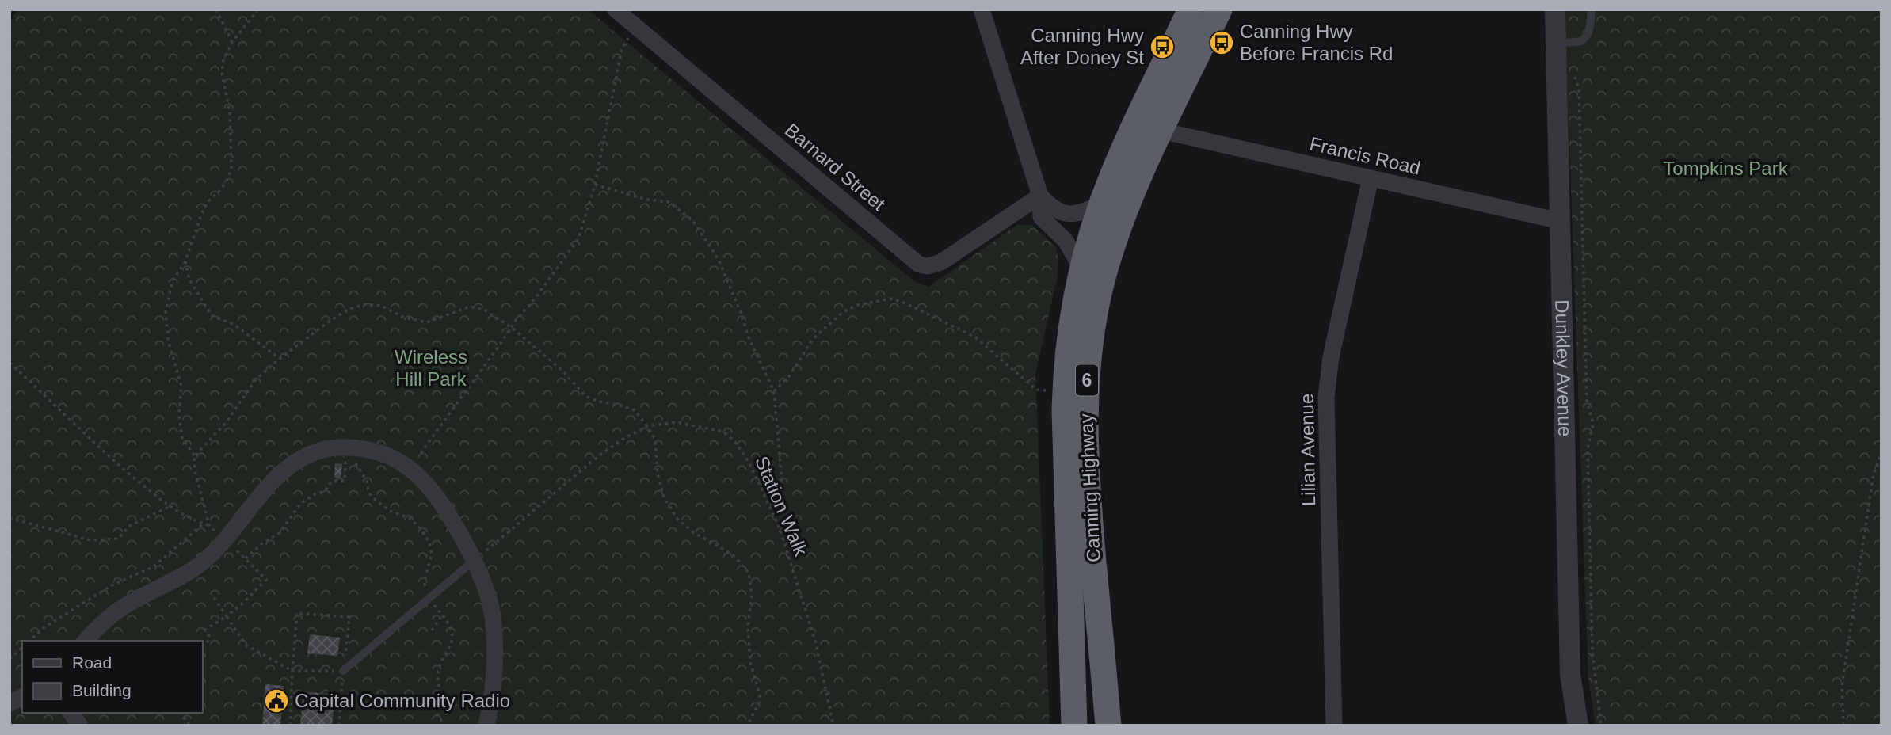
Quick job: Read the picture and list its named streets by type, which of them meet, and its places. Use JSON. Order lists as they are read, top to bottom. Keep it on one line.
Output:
{"streets":{"highway":["6","Canning Highway"],"street":["Francis Road","Barnard Street","Dunkley Avenue","Lilian Avenue"],"path":["Station Walk"]},"crossings":[["Francis Road","Dunkley Avenue"],["Francis Road","Lilian Avenue"],["Francis Road","Canning Highway"]],"parks":["Tompkins Park","Wireless Hill Park"],"places":{"bus stop":["Canning Hwy Before Francis Rd","Canning Hwy After Doney St"],"public building":["Capital Community Radio"]},"legend":["Road","Building"]}
